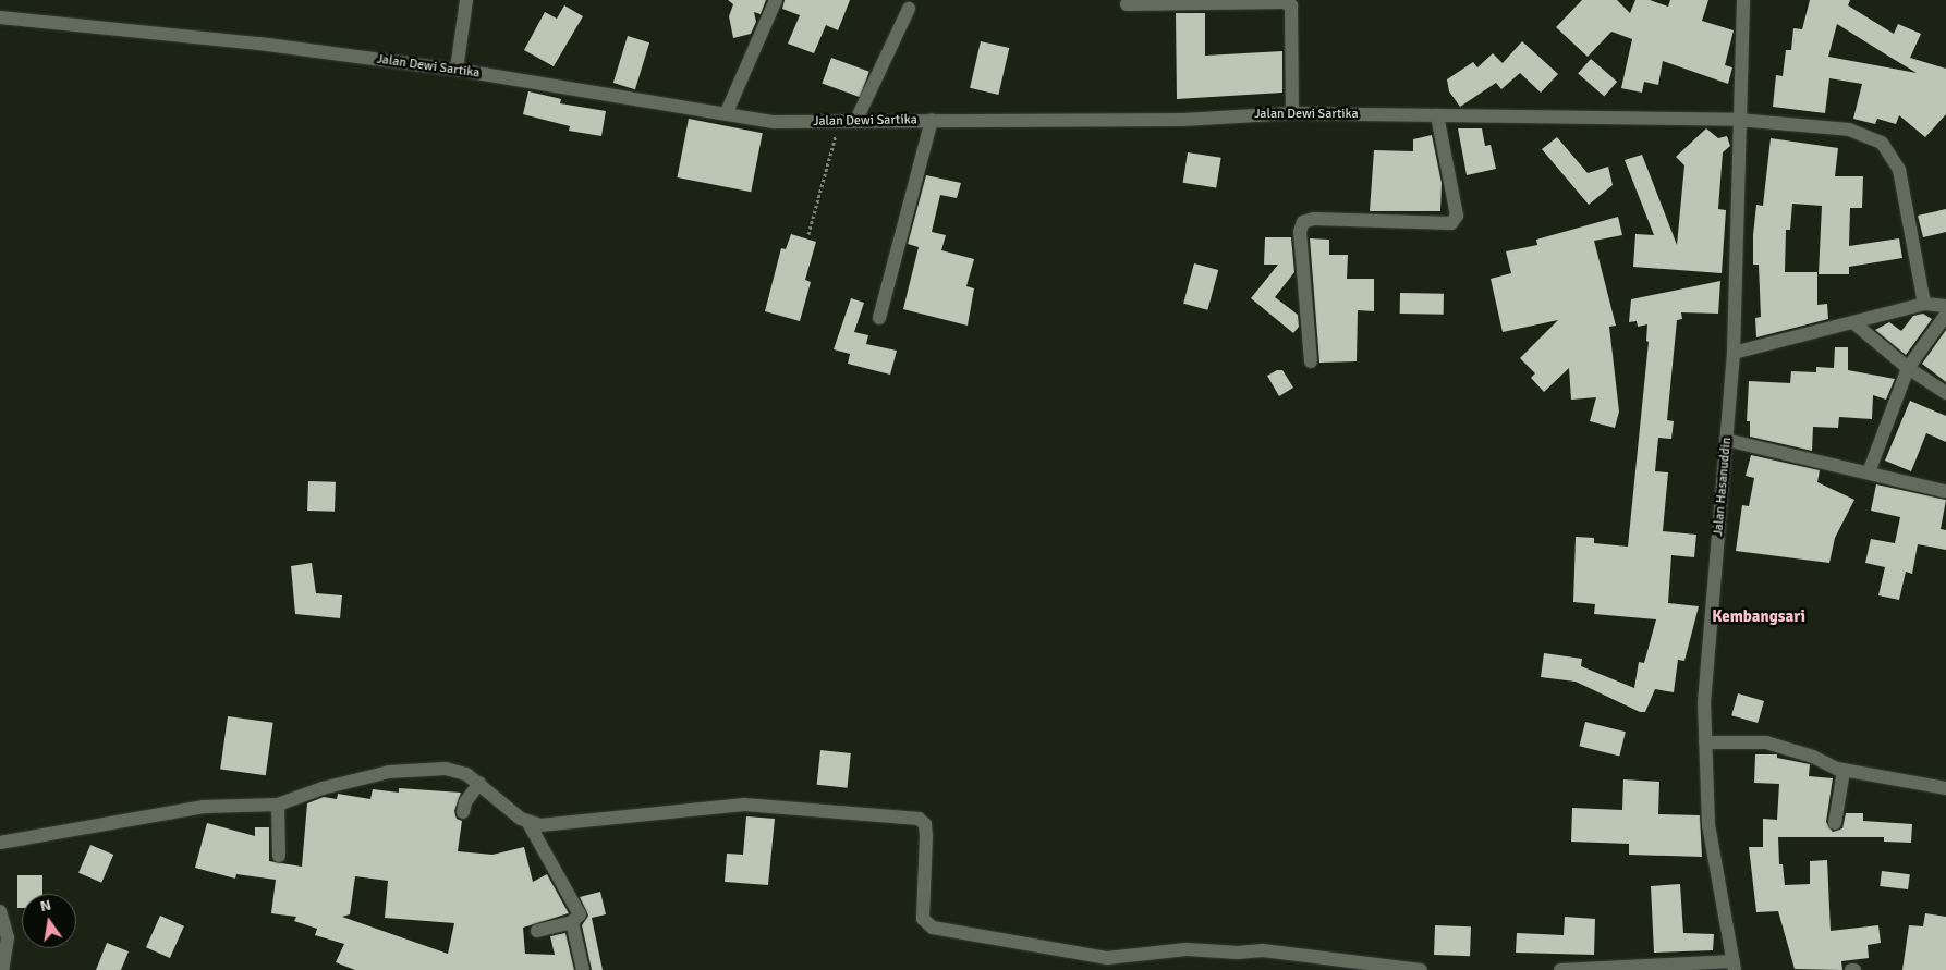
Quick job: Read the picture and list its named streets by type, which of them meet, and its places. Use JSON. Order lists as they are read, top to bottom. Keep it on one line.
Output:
{"streets":{"street":["Jalan Dewi Sartika","Jalan Hasanuddin"]},"crossings":[["Jalan Dewi Sartika","Jalan Hasanuddin"]],"districts":["Kembangsari"],"north":"top"}
